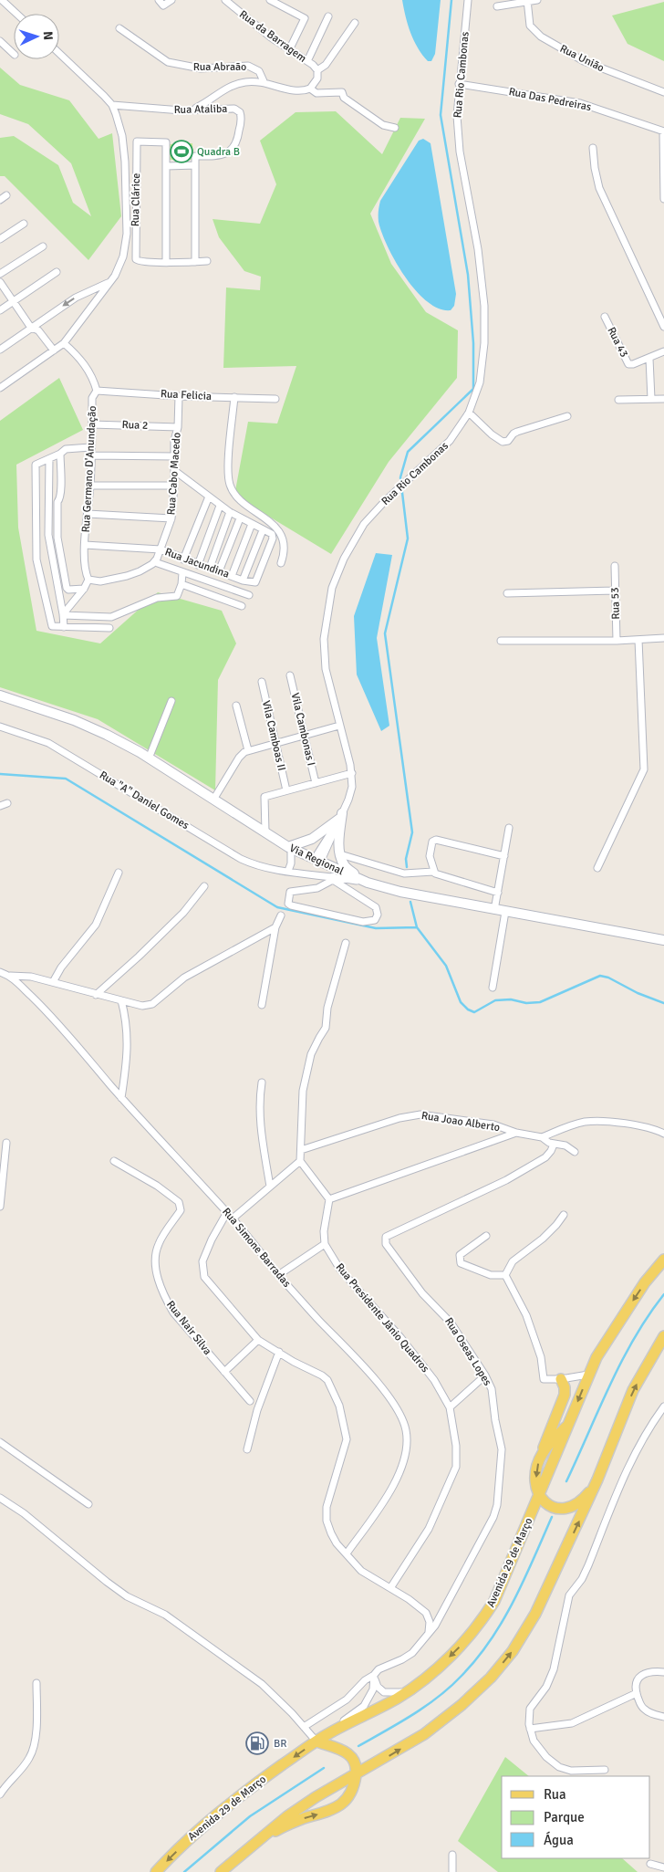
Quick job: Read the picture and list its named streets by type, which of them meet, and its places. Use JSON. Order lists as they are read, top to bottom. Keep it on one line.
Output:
{"streets":{"main road":["Via Regional","Avenida 29 de Março"],"street":["Rua da Barragem","Rua União","Rua Abraão","Rua Rio Cambonas","Rua Das Pedreiras","Rua Ataliba","Rua Clárice","Rua 43","Rua Felicia","Rua 2","Rua Germano D'Anundação","Rua Cabo Macedo","Rua Jacundina","Rua 53","Vila Cambonas I","Vila Camboas II","Rua \"A\" Daniel Gomes","Rua Joao Alberto","Rua Simone Barradas","Rua Presidente Jânio Quadros","Rua Nair Silva","Rua Oseas Lopes"]},"crossings":[["Rua Rio Cambonas","Rua Das Pedreiras"],["Rua Rio Cambonas","Via Regional"],["Rua Felicia","Rua Germano D'Anundação"],["Rua Felicia","Rua Cabo Macedo"],["Rua 2","Rua Germano D'Anundação"],["Rua 2","Rua Cabo Macedo"],["Rua Germano D'Anundação","Rua Jacundina"],["Rua Cabo Macedo","Rua Jacundina"],["Rua \"A\" Daniel Gomes","Via Regional"]],"places":{"sports":["Quadra B"],"fuel station":["BR"]},"legend":["Rua","Parque","Água"],"north":"right"}
